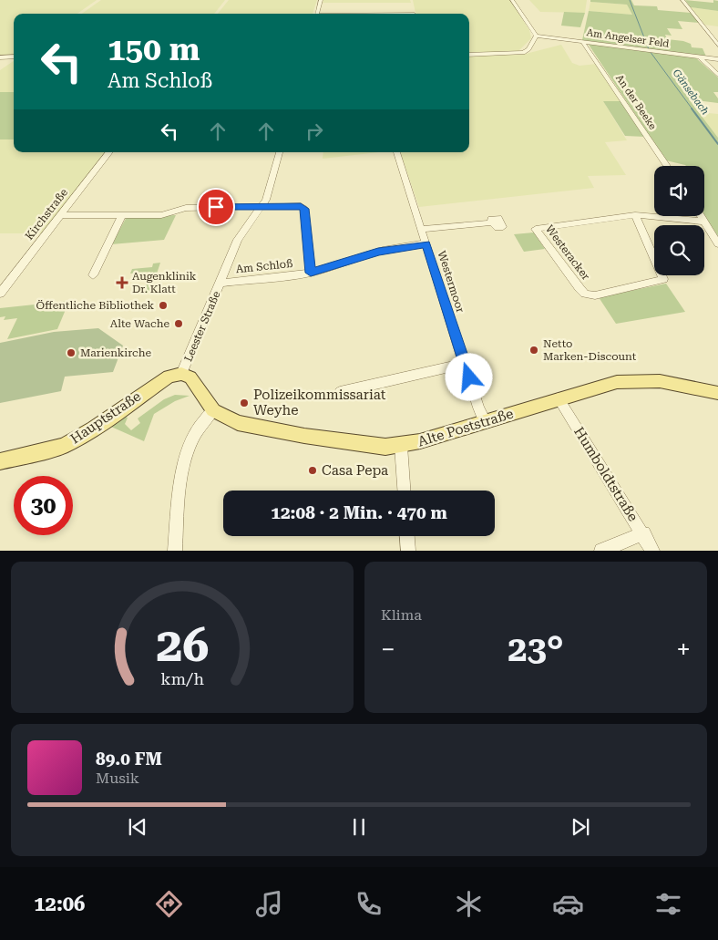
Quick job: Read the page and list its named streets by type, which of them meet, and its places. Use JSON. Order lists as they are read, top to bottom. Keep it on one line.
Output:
{"streets":{"main road":["Leester Straße","Hauptstraße","Alte Poststraße"],"street":["Am Angelser Feld","An der Beeke","Kirchstraße","Westeracker","Am Schloß","Westermoor","Humboldtstraße"]},"crossings":[["Am Angelser Feld","An der Beeke"],["Am Schloß","Westermoor"],["Am Schloß","Leester Straße"],["Westermoor","Alte Poststraße"],["Leester Straße","Hauptstraße"],["Leester Straße","Alte Poststraße"],["Alte Poststraße","Humboldtstraße"]],"water":["Gänsebach"],"places":{"health":["Augenklinik Dr. Klatt"],"other":["Öffentliche Bibliothek","Alte Wache","Netto Marken-Discount","Marienkirche","Polizeikommissariat Weyhe","Casa Pepa"]},"page":{"turn":["150 m","Am Schloß"],"limit":"30","trip":"12:08 · 2 Min. · 470 m","tile":"Klima","heat":["−","23°","+"],"song":["89.0 FM","Musik"],"tabs":"12:06","gauge":["26","km/h"]}}
